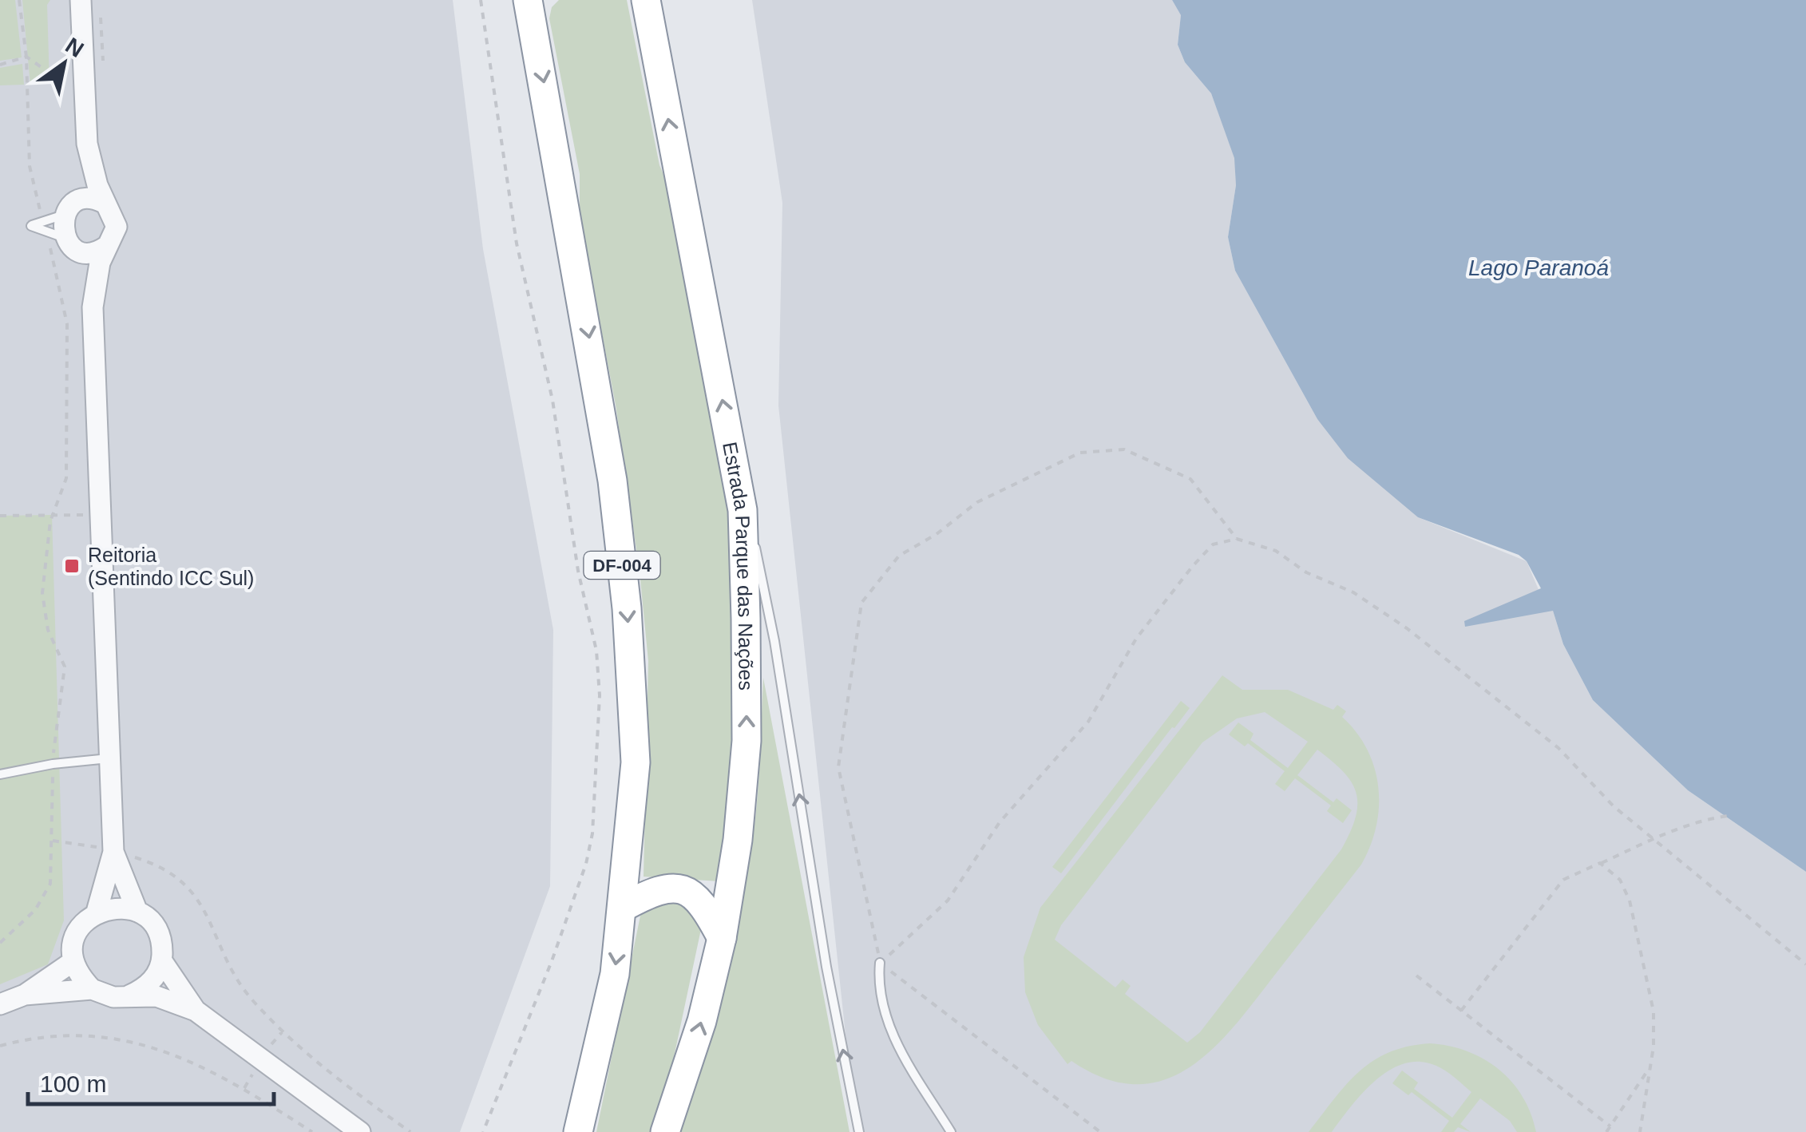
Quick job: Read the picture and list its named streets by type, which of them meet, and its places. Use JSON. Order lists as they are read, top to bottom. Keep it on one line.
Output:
{"streets":{"highway":["DF-004","Estrada Parque das Nações"]},"water":["Lago Paranoá"],"places":{"transit":["Reitoria (Sentindo ICC Sul)"]},"scale_bar":"100 m","north":"top right"}
